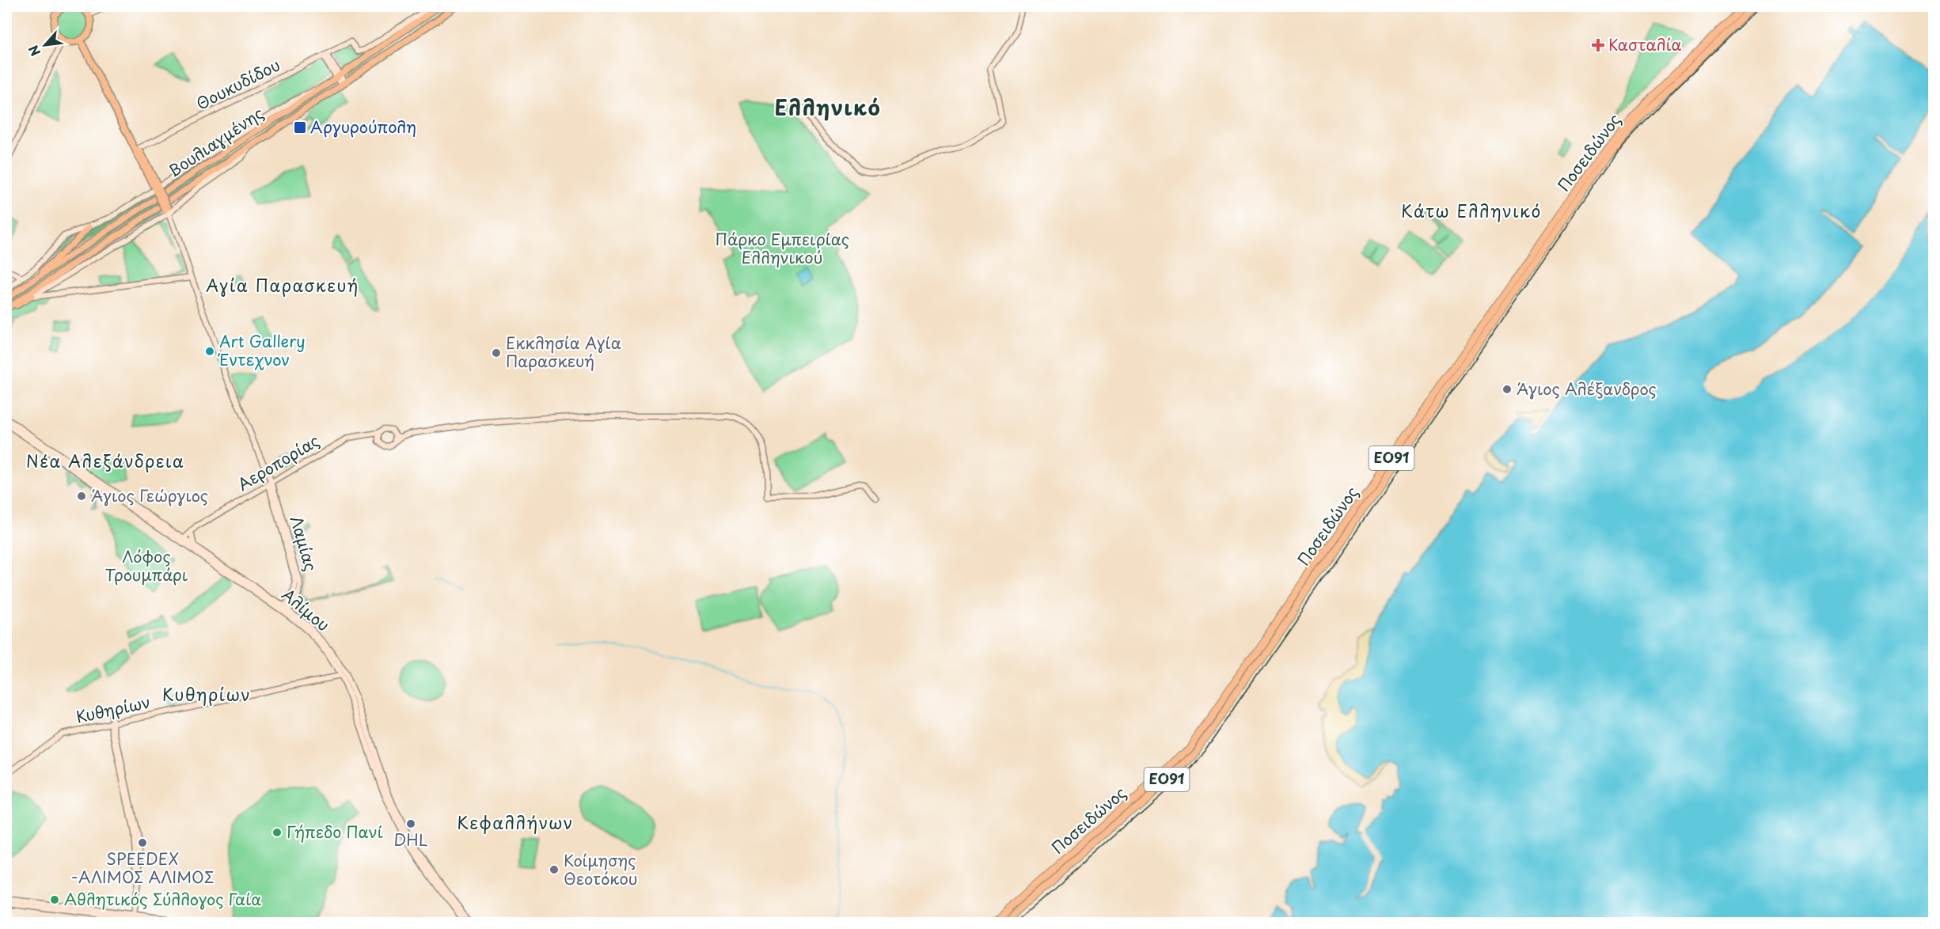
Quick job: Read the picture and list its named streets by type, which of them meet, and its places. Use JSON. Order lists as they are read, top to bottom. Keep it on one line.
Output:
{"streets":{"highway":["Ποσειδώνος","ΕΟ91"],"main road":["Βουλιαγμένης"],"street":["Θουκυδίδου","Αεροπορίας","Λαμίας","Αλίμου","Κυθηρίων"]},"crossings":[["Βουλιαγμένης","Λαμίας"],["Αεροπορίας","Λαμίας"],["Αεροπορίας","Αλίμου"],["Λαμίας","Αλίμου"],["Αλίμου","Κυθηρίων"]],"districts":["Ελληνικό","Κάτω Ελληνικό","Αγία Παρασκευή","Νέα Αλεξάνδρεια","Κυθηρίων","Κεφαλλήνων"],"parks":["Πάρκο Εμπειρίας Ελληνικού","Λόφος Τρουμπάρι"],"places":{"health":["Κασταλία"],"transit":["Αργυρούπολη"],"other":["Art Gallery Έντεχνον","Εκκλησία Αγία Παρασκευή","Άγιος Αλέξανδρος","Άγιος Γεώργιος","DHL","Γήπεδο Πανί","SPEEDEX -ΑΛΙΜΟΣ ΑΛΙΜΟΣ","Κοίμησης Θεοτόκου","Αθλητικός Σύλλογος Γαία"]},"north":"bottom left"}
